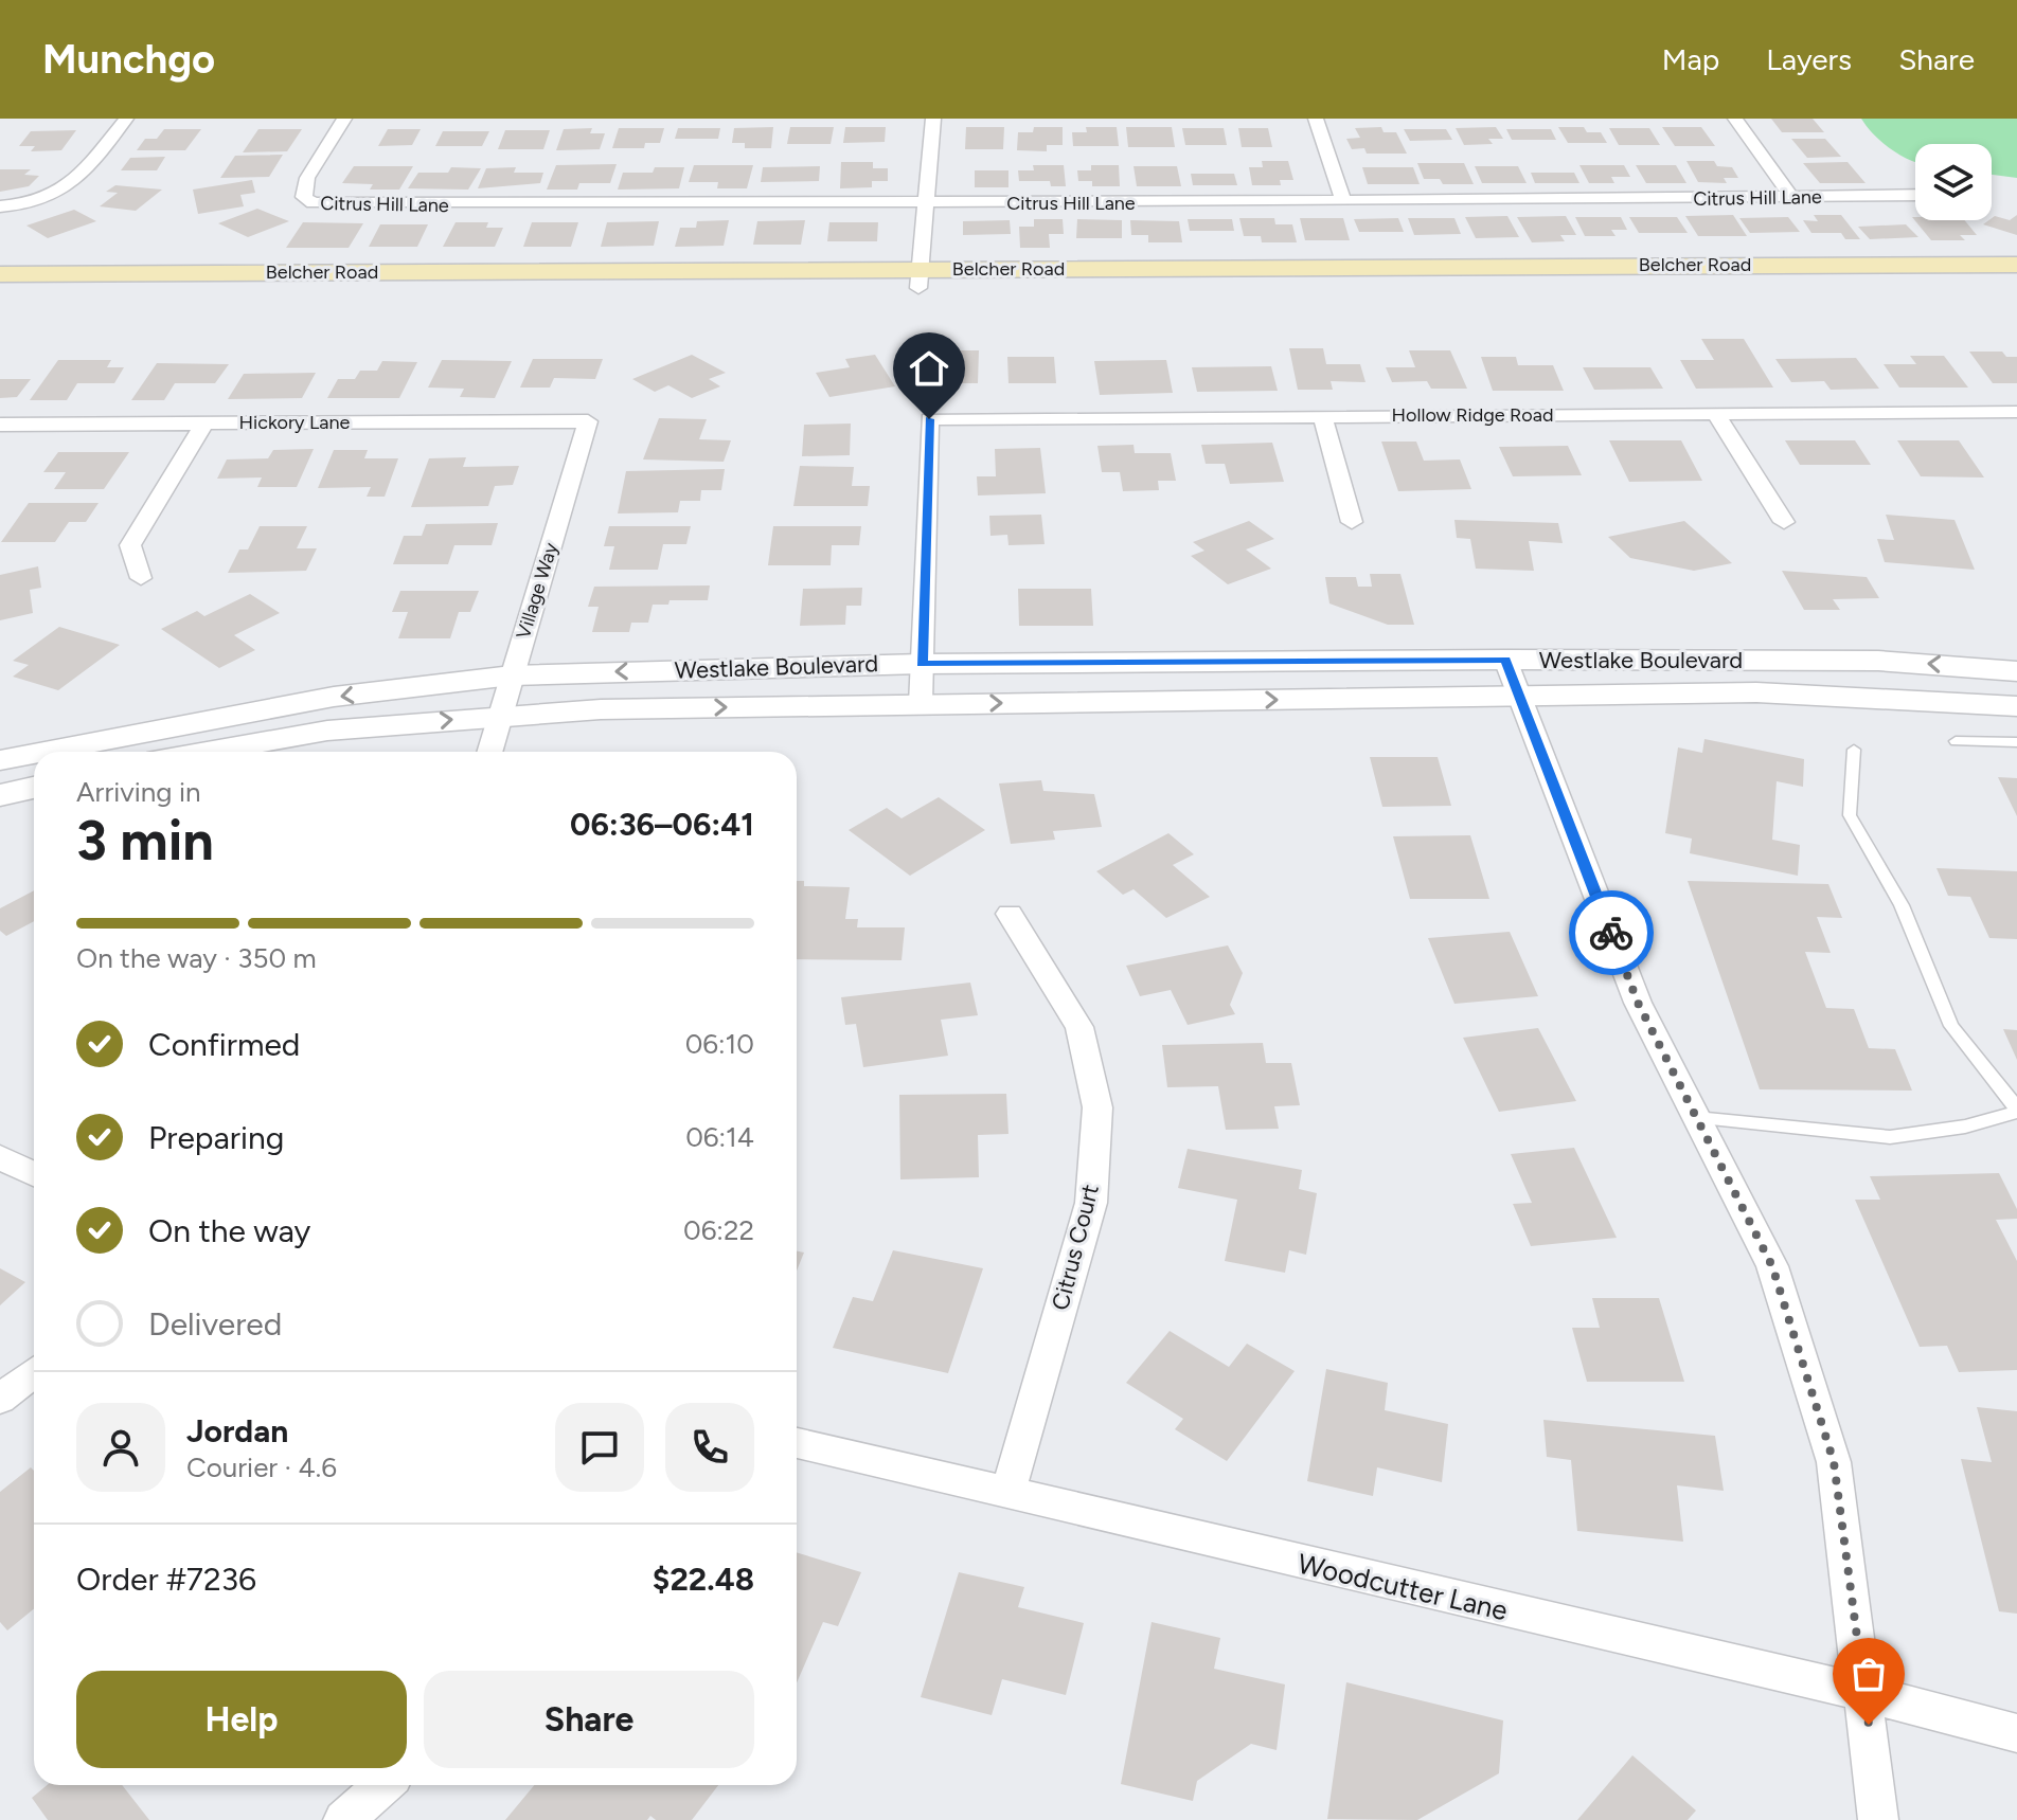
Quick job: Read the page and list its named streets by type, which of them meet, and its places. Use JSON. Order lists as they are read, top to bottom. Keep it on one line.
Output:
{"streets":{"main road":["Belcher Road"],"street":["Citrus Hill Lane","Hollow Ridge Road","Hickory Lane","Village Way","Westlake Boulevard","Citrus Court","Woodcutter Lane"]},"crossings":[["Hollow Ridge Road","Westlake Boulevard"],["Hickory Lane","Village Way"],["Village Way","Westlake Boulevard"],["Citrus Court","Woodcutter Lane"]],"page":{"header":"Munchgo","nav":["Map","Layers","Share"],"heading":["3 min","Arriving in","06:36–06:41"],"panel":["Jordan","Courier · 4.6","Order #7236","$22.48"],"bar":"On the way · 350 m","list":[["Confirmed","06:10"],["Preparing","06:14"],["On the way","06:22"],"Delivered"],"buttons":["Help","Share"]}}
